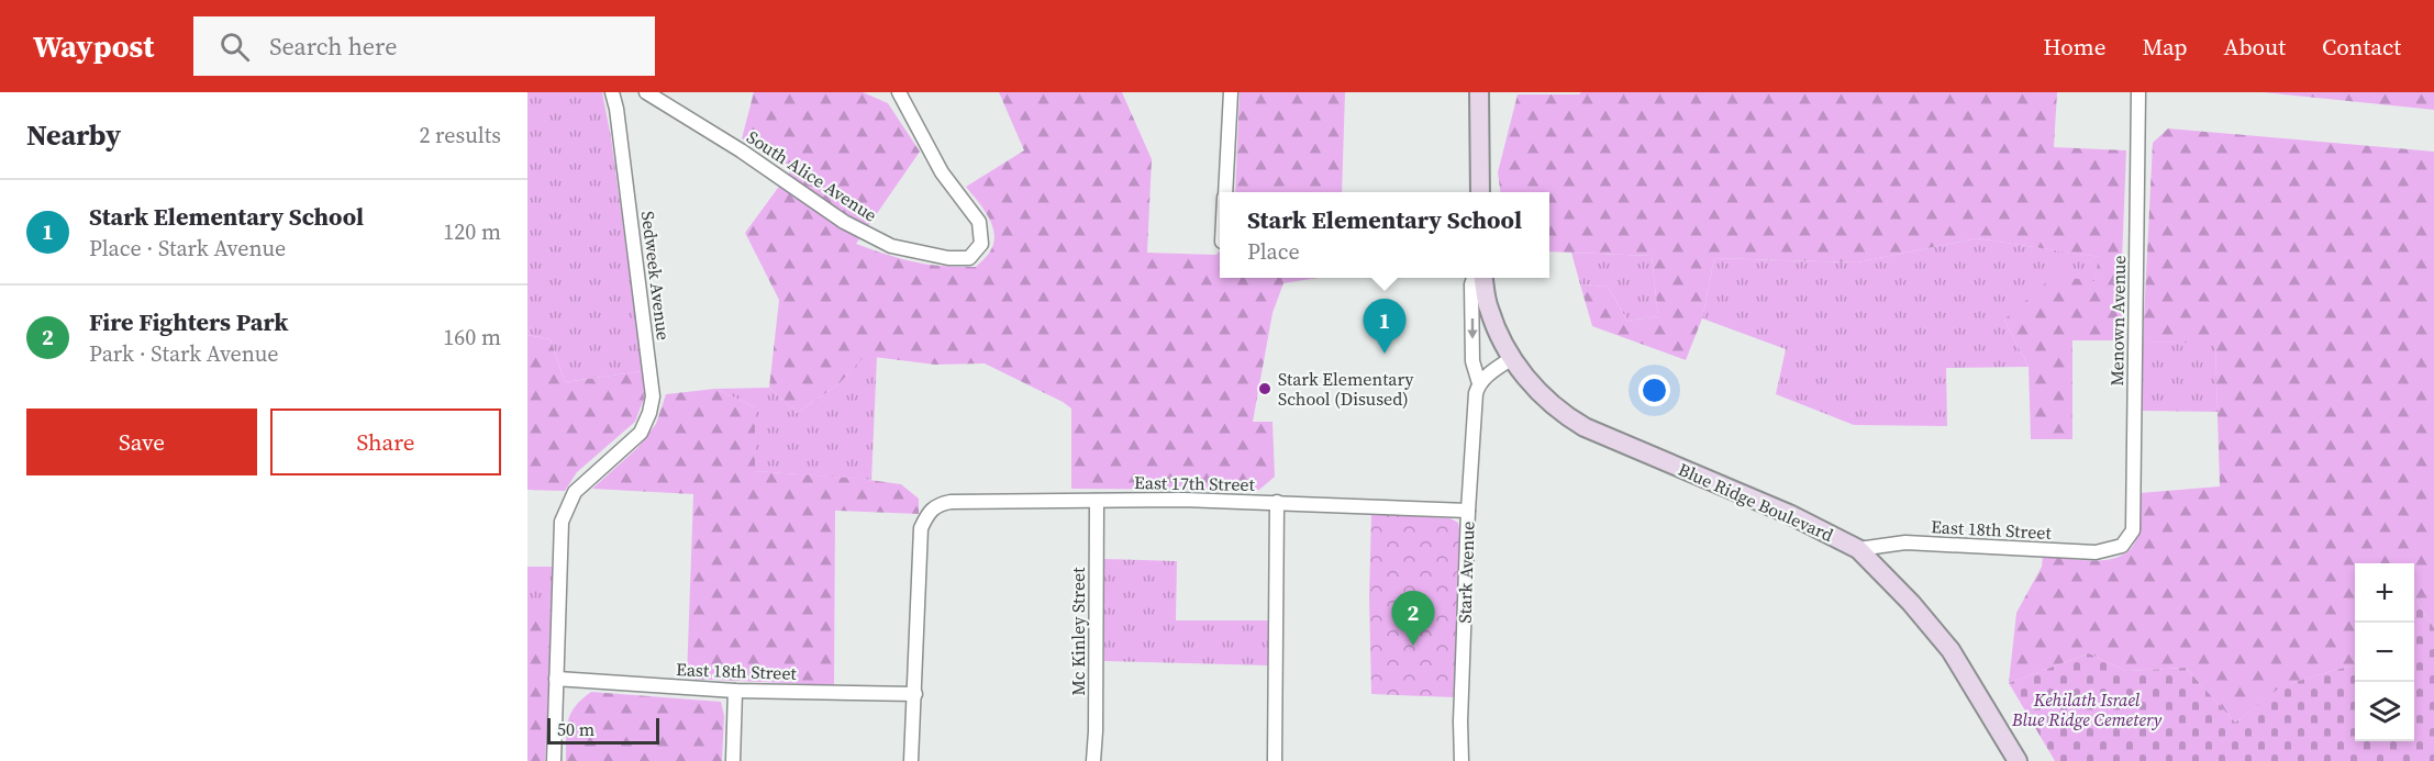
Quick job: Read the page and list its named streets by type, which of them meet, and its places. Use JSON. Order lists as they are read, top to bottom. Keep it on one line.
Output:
{"streets":{"main road":["Blue Ridge Boulevard"],"street":["South Alice Avenue","Sedweek Avenue","Menown Avenue","East 17th Street","East 18th Street","Stark Avenue","Mc Kinley Street"]},"crossings":[["Sedweek Avenue","East 18th Street"],["Menown Avenue","East 18th Street"],["East 17th Street","East 18th Street"],["East 17th Street","Stark Avenue"],["East 17th Street","Mc Kinley Street"],["Blue Ridge Boulevard","East 18th Street"]],"parks":["Kehilath Israel Blue Ridge Cemetery"],"places":["Stark Elementary School (Disused)"],"scale_bar":"50 m","page":{"header":"Waypost","search":"Search here","nav":["Home","Map","About","Contact"],"heading":["Nearby","2 results"],"list":[{"mark":"1","name":"Stark Elementary School","note":"Place · Stark Avenue","value":"120 m"},{"mark":"2","name":"Fire Fighters Park","note":"Park · Stark Avenue","value":"160 m"}],"popup":["Stark Elementary School","Place"],"pins":["1","2"],"buttons":["Save","Share"],"map_buttons":["+","−"],"scale":"50 m"}}
